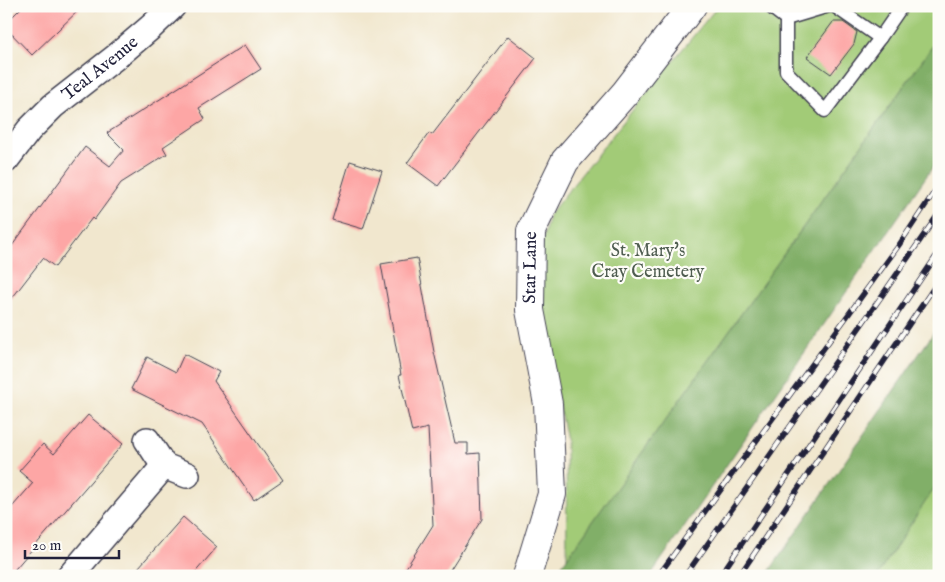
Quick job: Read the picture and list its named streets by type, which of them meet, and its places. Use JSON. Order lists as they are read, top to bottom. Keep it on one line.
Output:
{"streets":{"street":["Teal Avenue","Star Lane"]},"parks":["St. Mary's Cray Cemetery"],"scale_bar":"20 m"}
